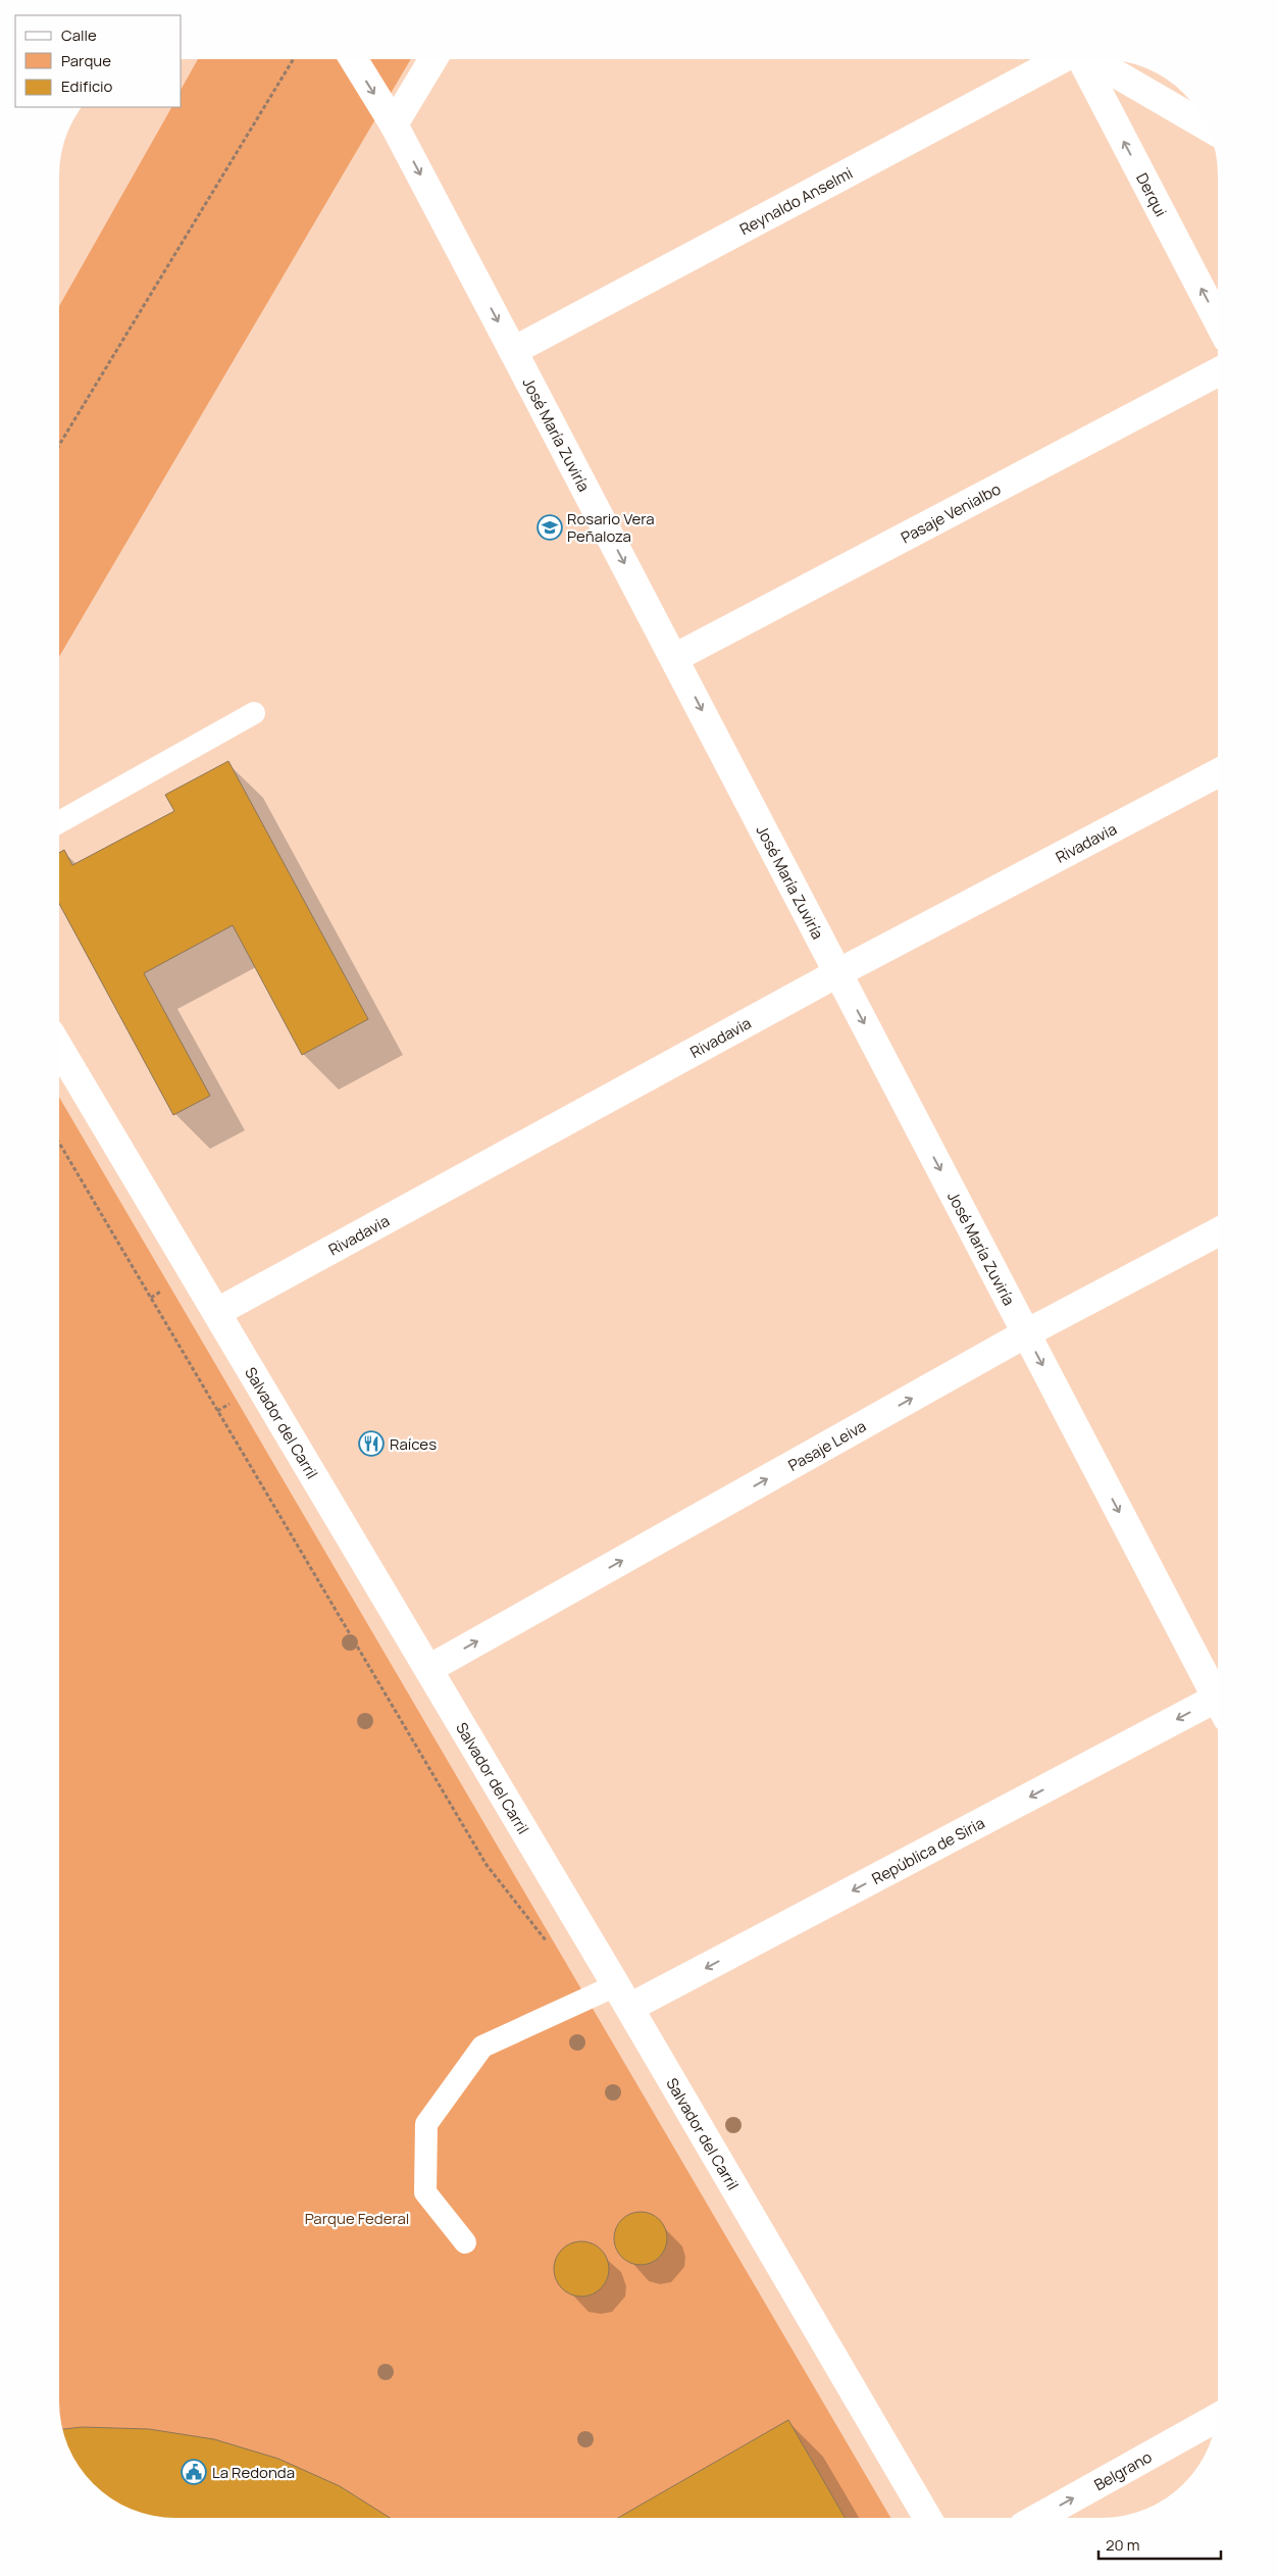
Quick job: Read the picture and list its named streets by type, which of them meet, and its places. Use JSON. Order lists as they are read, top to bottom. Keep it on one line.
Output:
{"streets":{"street":["Derqui","Reynaldo Anselmi","José María Zuviría","Pasaje Venialbo","Rivadavia","Salvador del Carril","Pasaje Leiva","República de Siria","Belgrano"]},"crossings":[["Reynaldo Anselmi","José María Zuviría"],["José María Zuviría","Pasaje Venialbo"],["José María Zuviría","Rivadavia"],["José María Zuviría","Pasaje Leiva"],["Rivadavia","Salvador del Carril"],["Salvador del Carril","Pasaje Leiva"],["Salvador del Carril","República de Siria"]],"one_way":["Derqui","José María Zuviría","Pasaje Leiva","República de Siria","Belgrano"],"parks":["Parque Federal"],"places":{"school or university":["Rosario Vera Peñaloza"],"restaurant":["Raíces"],"public building":["La Redonda"]},"legend":["Calle","Parque","Edificio"],"scale_bar":"20 m"}
